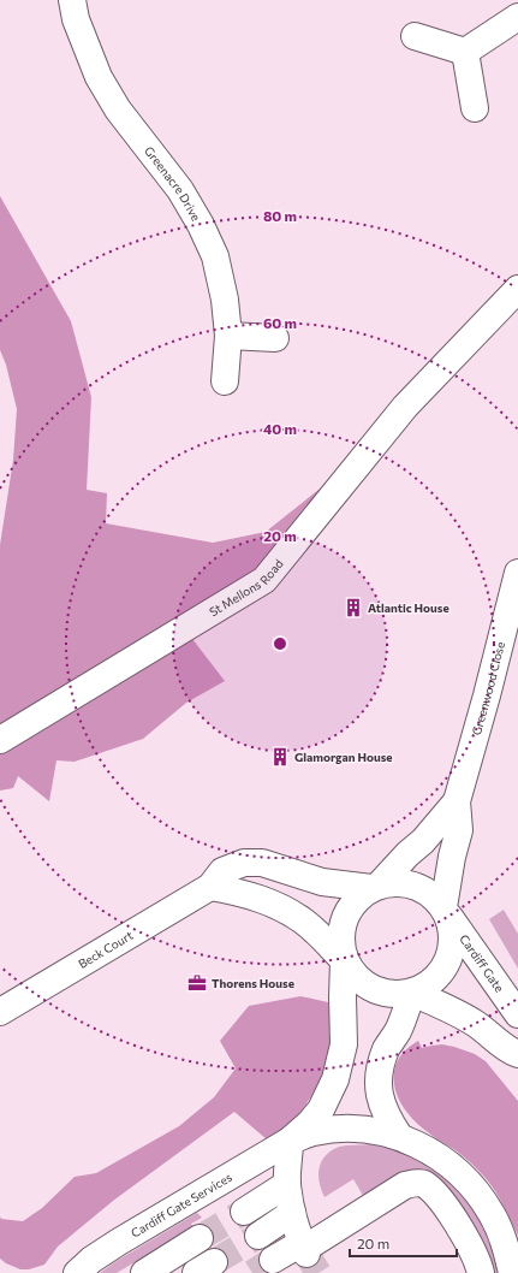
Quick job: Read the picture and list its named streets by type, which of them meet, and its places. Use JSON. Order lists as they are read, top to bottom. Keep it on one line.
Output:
{"streets":{"street":["Greenacre Drive","St Mellons Road","Greenwood Close","Beck Court","Cardiff Gate","Cardiff Gate Services"]},"crossings":[["Greenwood Close","Beck Court"],["Greenwood Close","Cardiff Gate"],["Greenwood Close","Cardiff Gate Services"],["Beck Court","Cardiff Gate"],["Beck Court","Cardiff Gate Services"],["Cardiff Gate","Cardiff Gate Services"]],"places":{"building":["Atlantic House","Glamorgan House"],"office":["Thorens House"]},"scale_bar":"20 m","rings":["80 m","60 m","40 m","20 m"]}
